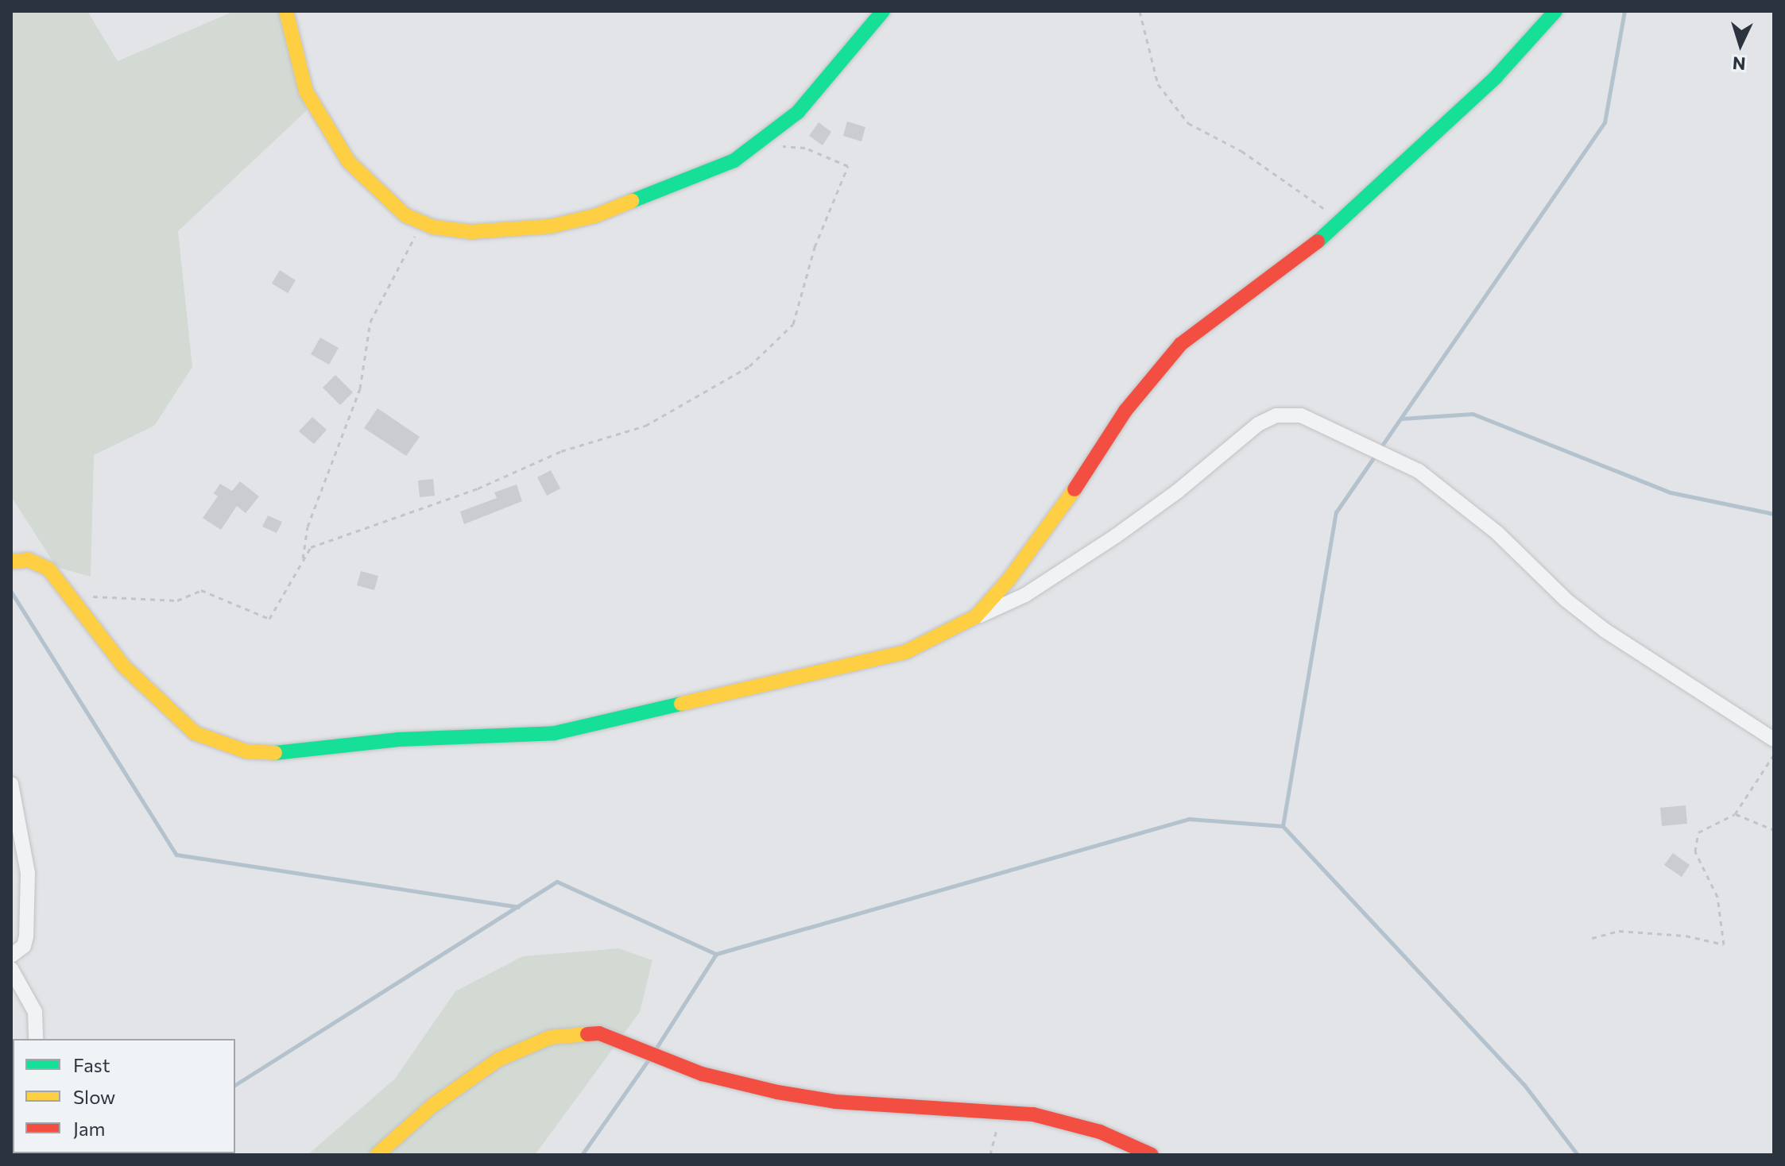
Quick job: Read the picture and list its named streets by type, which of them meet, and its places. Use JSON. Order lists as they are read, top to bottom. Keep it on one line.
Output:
{"legend":["Fast","Slow","Jam"],"north":"bottom"}
